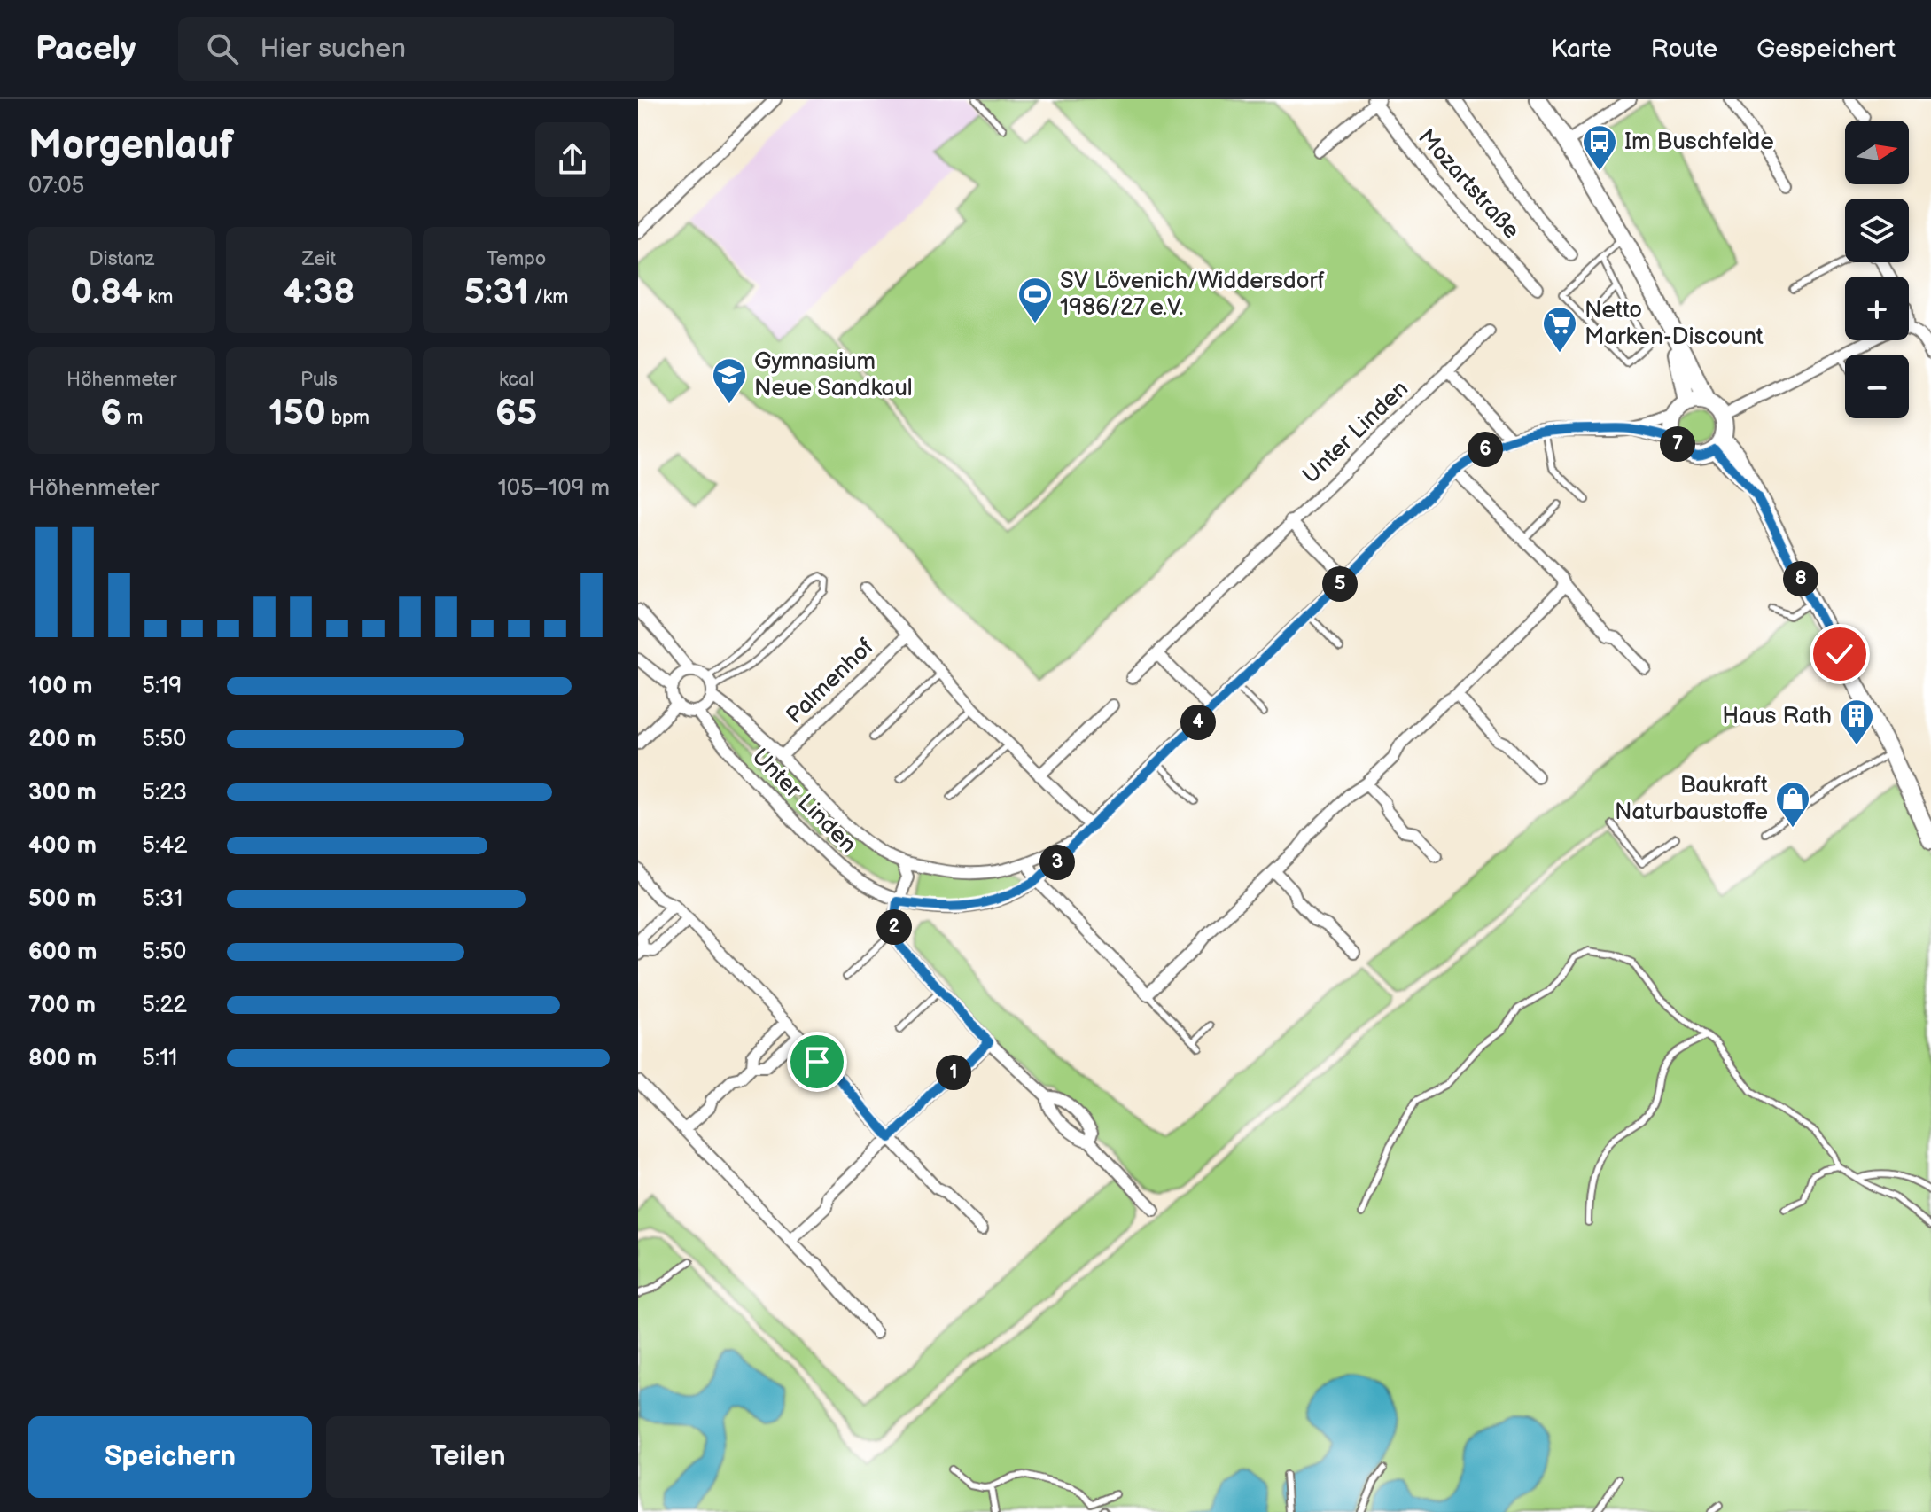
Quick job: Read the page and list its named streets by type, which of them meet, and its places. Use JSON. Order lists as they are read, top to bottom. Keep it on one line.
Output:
{"streets":{"street":["Mozartstraße","Unter Linden","Palmenhof"]},"crossings":[["Unter Linden","Palmenhof"]],"places":{"bus stop":["Im Buschfelde"],"sports":["SV Lövenich/Widdersdorf 1986/27 e.V."],"supermarket":["Netto Marken-Discount"],"school or university":["Gymnasium Neue Sandkaul"],"building":["Haus Rath"],"shop":["Baukraft Naturbaustoffe"]},"north":"right","page":{"header":"Pacely","search":"Hier suchen","nav":["Karte","Route","Gespeichert"],"heading":["Morgenlauf","07:05"],"map_buttons":["+","−"],"stats":[["Distanz","0.84 km"],["Zeit","4:38"],["Tempo","5:31 /km"],["Höhenmeter","6 m"],["Puls","150 bpm"],["kcal","65"]],"pins":["7","6","8","5","4","3","2","1"],"chart":["Höhenmeter","105–109 m"],"list":[{"name":"100 m","note":"5:19"},{"name":"200 m","note":"5:50"},{"name":"300 m","note":"5:23"},{"name":"400 m","note":"5:42"},{"name":"500 m","note":"5:31"},{"name":"600 m","note":"5:50"},{"name":"700 m","note":"5:22"},{"name":"800 m","note":"5:11"}],"buttons":["Speichern","Teilen"]}}
